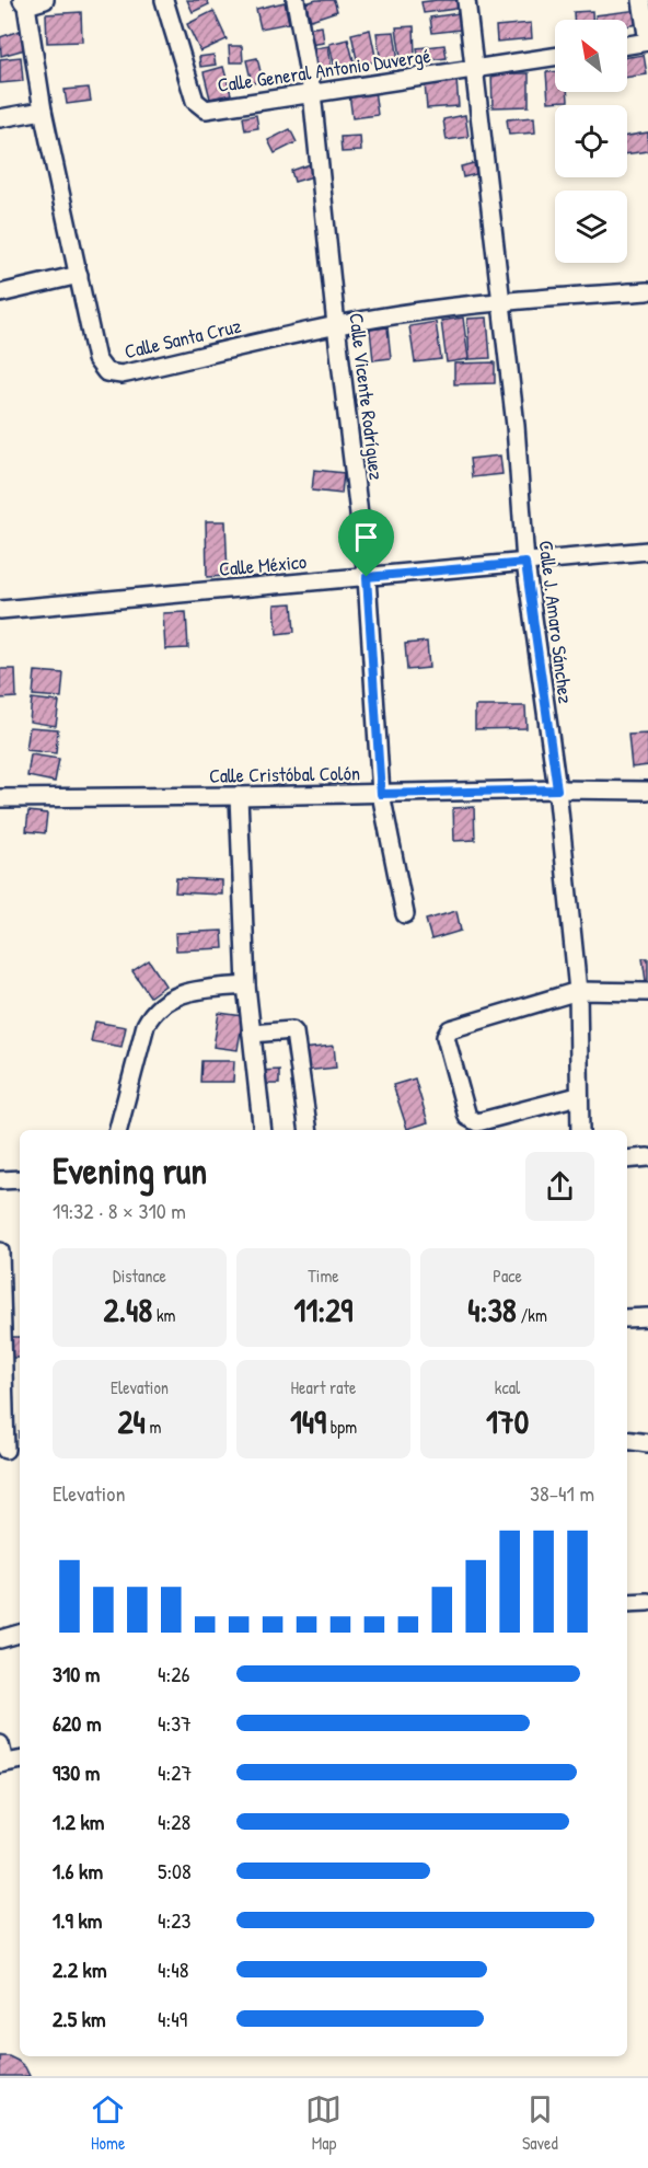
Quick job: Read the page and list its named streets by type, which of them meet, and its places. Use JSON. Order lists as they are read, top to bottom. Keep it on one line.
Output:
{"streets":{"street":["Calle General Antonio Duvergé","Calle Santa Cruz","Calle Vicente Rodríguez","Calle México","Calle J. Amaro Sánchez","Calle Cristóbal Colón"]},"crossings":[["Calle General Antonio Duvergé","Calle Vicente Rodríguez"],["Calle General Antonio Duvergé","Calle J. Amaro Sánchez"],["Calle Santa Cruz","Calle Vicente Rodríguez"],["Calle Santa Cruz","Calle J. Amaro Sánchez"],["Calle Vicente Rodríguez","Calle México"],["Calle Vicente Rodríguez","Calle Cristóbal Colón"],["Calle México","Calle J. Amaro Sánchez"],["Calle J. Amaro Sánchez","Calle Cristóbal Colón"]],"north":"top left","page":{"heading":["Evening run","19:32 · 8 × 310 m"],"stats":[["Distance","2.48 km"],["Time","11:29"],["Pace","4:38 /km"],["Elevation","24 m"],["Heart rate","149 bpm"],["kcal","170"]],"chart":["Elevation","38–41 m"],"list":[{"name":"310 m","note":"4:26"},{"name":"620 m","note":"4:37"},{"name":"930 m","note":"4:27"},{"name":"1.2 km","note":"4:28"},{"name":"1.6 km","note":"5:08"},{"name":"1.9 km","note":"4:23"},{"name":"2.2 km","note":"4:48"},{"name":"2.5 km","note":"4:49"}],"tabs":["Home","Map","Saved"]}}
